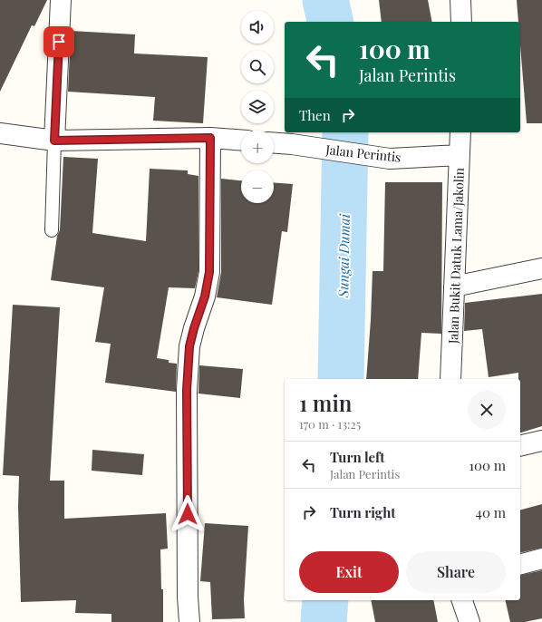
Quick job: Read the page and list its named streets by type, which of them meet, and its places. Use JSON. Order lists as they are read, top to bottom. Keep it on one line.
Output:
{"streets":{"street":["Jalan Perintis","Jalan Bukit Datuk Lama/Jakolin"]},"crossings":[["Jalan Perintis","Jalan Bukit Datuk Lama/Jakolin"]],"water":["Sungai Dumai"],"page":{"map_buttons":["+","−"],"turn":["100 m","Jalan Perintis"],"then":"Then","heading":["1 min","170 m · 13:25"],"list":[{"name":"Turn left","note":"Jalan Perintis","value":"100 m"},{"name":"Turn right","value":"40 m"}],"buttons":["Exit","Share"]}}
